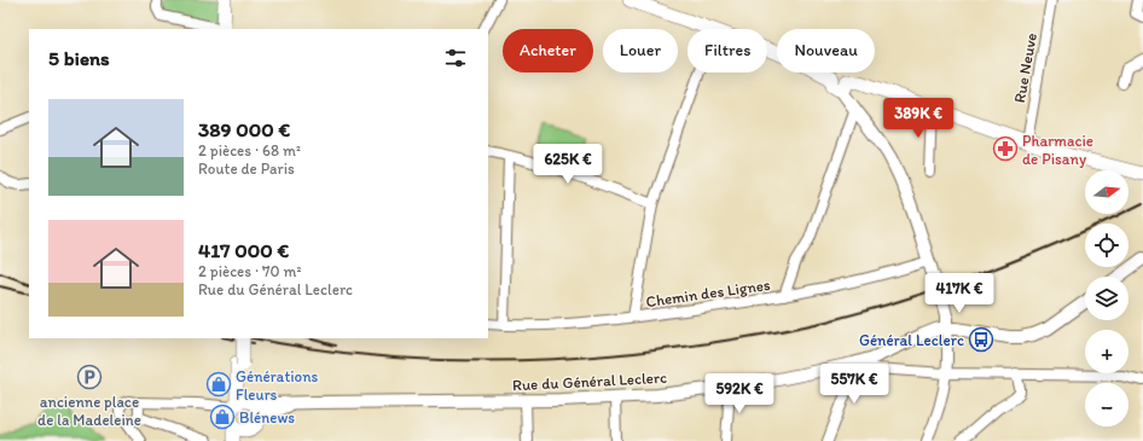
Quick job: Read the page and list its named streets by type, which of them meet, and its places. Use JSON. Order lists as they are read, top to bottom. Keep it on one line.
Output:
{"streets":{"street":["Rue Neuve","Chemin des Lignes","Rue du Général Leclerc"]},"places":{"pharmacy":["Pharmacie de Pisany"],"bus stop":["Général Leclerc"],"parking":["ancienne place de la Madeleine"],"shop":["Générations Fleurs","Blénews"]},"north":"right","page":{"chip":["Acheter","Louer","Filtres","Nouveau"],"heading":"5 biens","list":[{"name":"389 000 €","note":"2 pièces · 68 m² · Route de Paris"},{"name":"417 000 €","note":"2 pièces · 70 m² · Rue du Général Leclerc"}],"price":["389K €","625K €","417K €","557K €","592K €"],"map_buttons":["+","−"]}}
